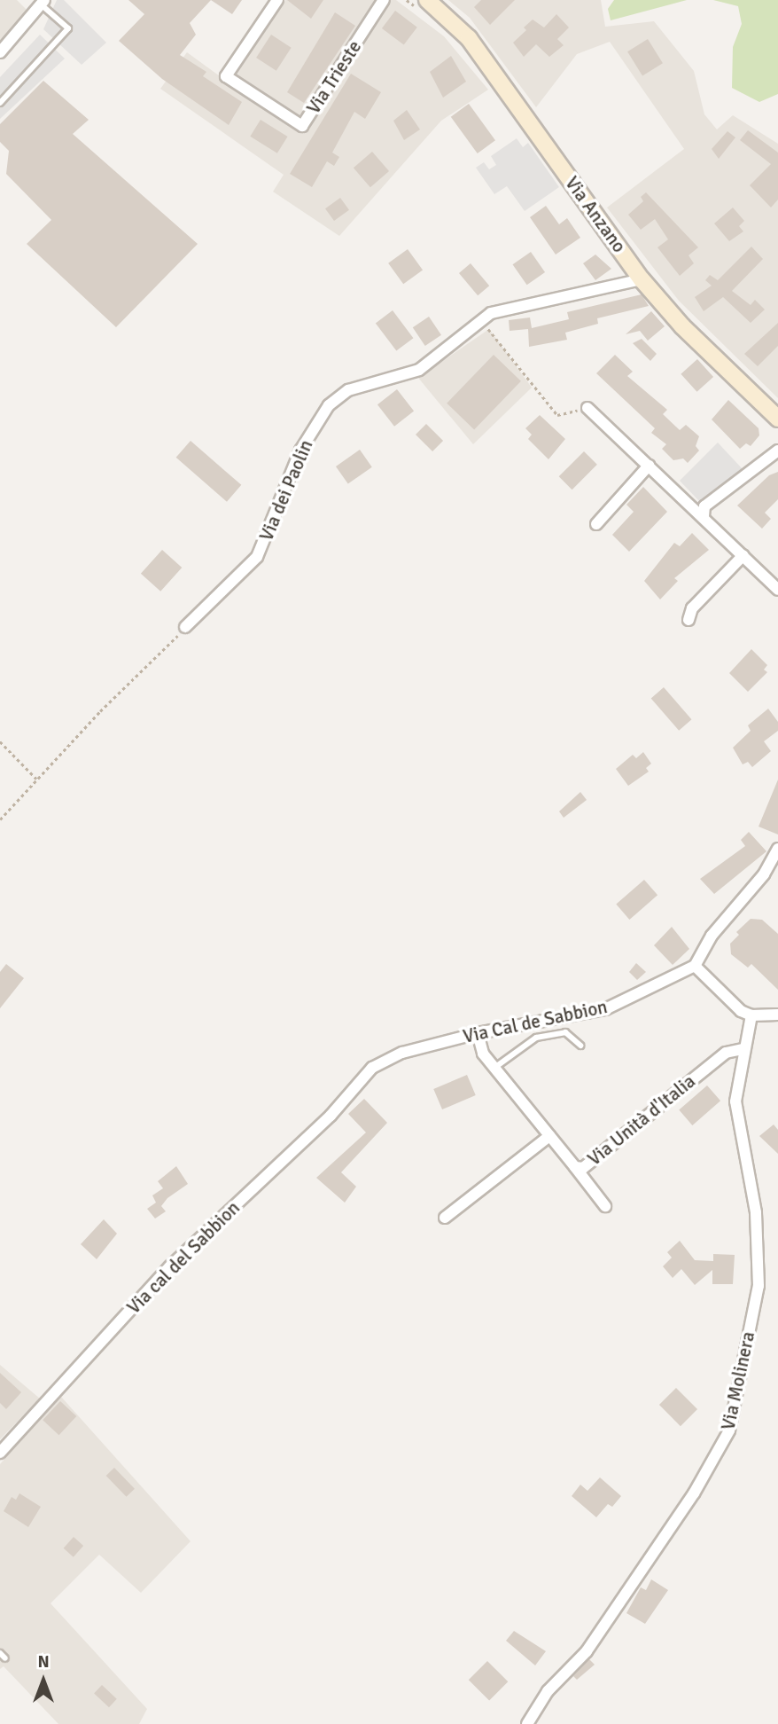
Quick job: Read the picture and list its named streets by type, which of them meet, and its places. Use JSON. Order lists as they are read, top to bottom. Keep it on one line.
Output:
{"streets":{"main road":["Via Anzano"],"street":["Via Trieste","Via dei Paolin","Via Cal de Sabbion","Via Unità d'Italia","Via cal del Sabbion","Via Molinera"]},"crossings":[["Via Anzano","Via dei Paolin"],["Via Cal de Sabbion","Via Unità d'Italia"],["Via Cal de Sabbion","Via cal del Sabbion"],["Via Unità d'Italia","Via Molinera"]],"north":"top"}
